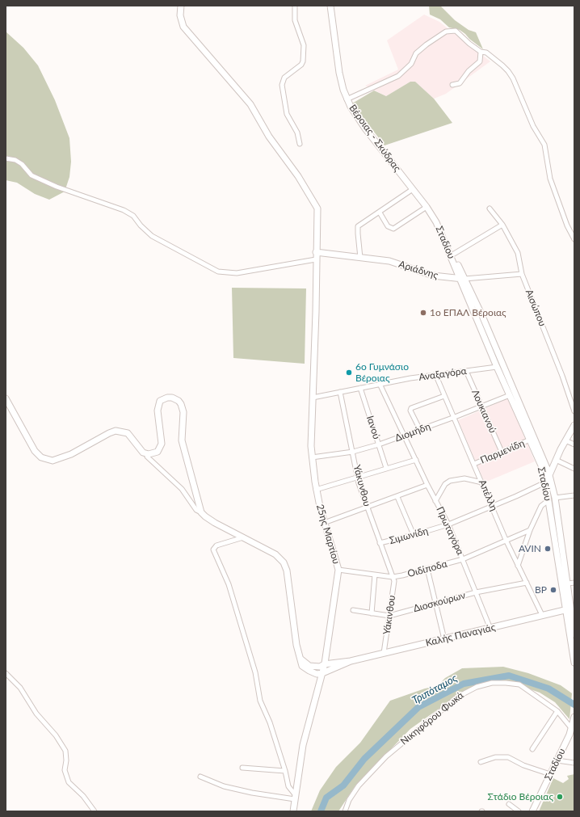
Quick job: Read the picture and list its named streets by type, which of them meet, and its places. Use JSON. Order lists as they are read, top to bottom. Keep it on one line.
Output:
{"streets":{"street":["Βέροιας - Σκύδρας","Σταδίου","Αριάδνης","Αισώπου","Αναξαγόρα","Λουκιανού","Ιανού","Διομήδη","Παρμενίδη","Υάκυνθου","Απέλλη","Πρωταγόρα","25ης Μαρτίου","Σιμωνίδη","Οιδίποδα","Διοσκούρων","Υάκινθου","Καλής Παναγιάς","Νικηφόρου Φωκά"]},"crossings":[["Βέροιας - Σκύδρας","Σταδίου"],["Σταδίου","Αριάδνης"],["Σταδίου","Αναξαγόρα"],["Σταδίου","Διομήδη"],["Σταδίου","Παρμενίδη"],["Σταδίου","Σιμωνίδη"],["Σταδίου","Καλής Παναγιάς"],["Σταδίου","Νικηφόρου Φωκά"],["Αριάδνης","Αισώπου"],["Αριάδνης","25ης Μαρτίου"],["Αναξαγόρα","Λουκιανού"],["Αναξαγόρα","Ιανού"],["Αναξαγόρα","Υάκυνθου"],["Αναξαγόρα","Απέλλη"],["Αναξαγόρα","Πρωταγόρα"],["Αναξαγόρα","25ης Μαρτίου"],["Λουκιανού","Διομήδη"],["Λουκιανού","Παρμενίδη"],["Ιανού","Διομήδη"],["Διομήδη","Υάκυνθου"],["Διομήδη","Απέλλη"],["Διομήδη","Πρωταγόρα"],["Διομήδη","25ης Μαρτίου"],["Παρμενίδη","Απέλλη"],["Υάκυνθου","Σιμωνίδη"],["Υάκυνθου","Οιδίποδα"],["Υάκυνθου","Υάκινθου"],["Απέλλη","Σιμωνίδη"],["Απέλλη","Οιδίποδα"],["Απέλλη","Διοσκούρων"],["Απέλλη","Καλής Παναγιάς"],["Πρωταγόρα","Σιμωνίδη"],["Πρωταγόρα","Οιδίποδα"],["Πρωταγόρα","Διοσκούρων"],["Πρωταγόρα","Καλής Παναγιάς"],["25ης Μαρτίου","Οιδίποδα"],["25ης Μαρτίου","Καλής Παναγιάς"],["Οιδίποδα","Υάκινθου"],["Διοσκούρων","Υάκινθου"],["Υάκινθου","Καλής Παναγιάς"]],"water":["Τριπόταμος"],"places":["1ο ΕΠΑΛ Βέροιας","6ο Γυμνάσιο Βέροιας","AVIN","BP","Στάδιο Βέροιας"]}
